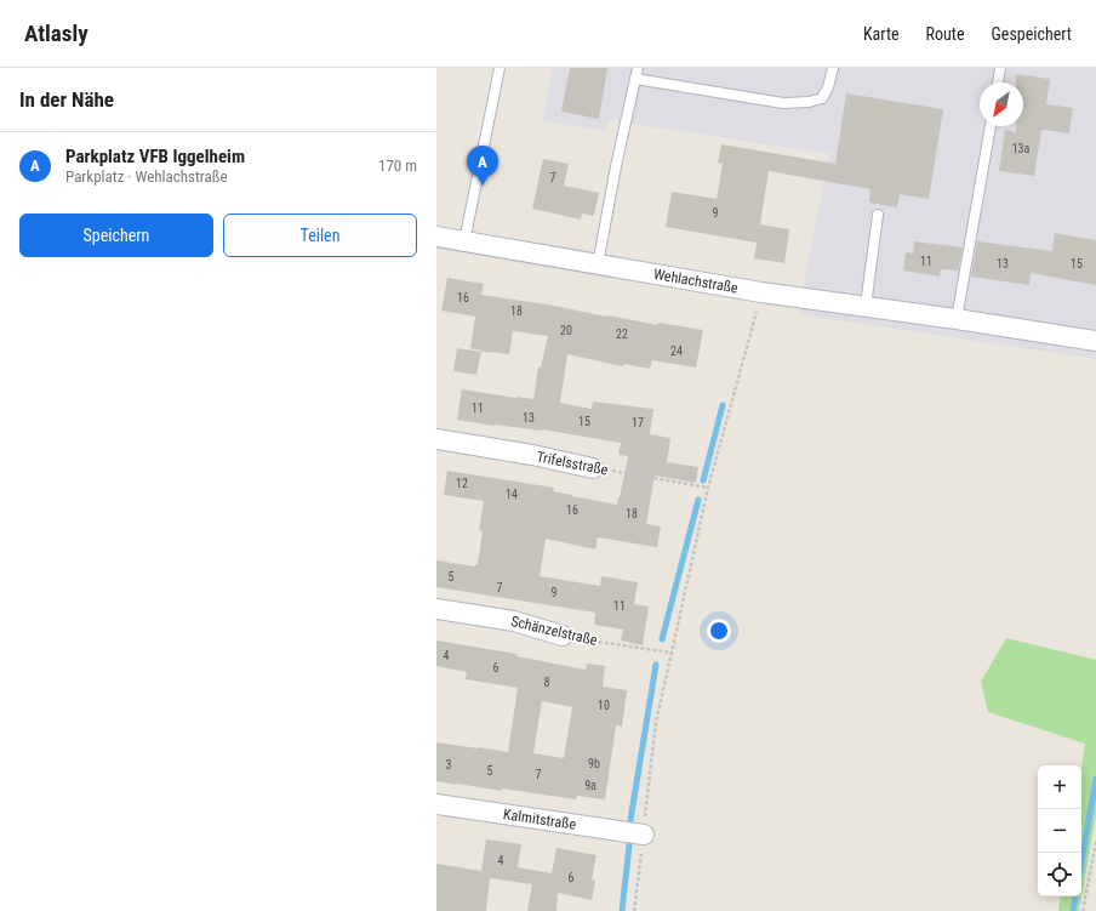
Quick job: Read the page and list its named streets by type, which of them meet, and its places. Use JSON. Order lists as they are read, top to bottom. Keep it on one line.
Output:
{"streets":{"street":["Wehlachstraße","Trifelsstraße","Schänzelstraße","Kalmitstraße"]},"house_numbers":["13a","7","9","11","13","15","16","18","20","22","24","11","13","15","17","12","14","16","18","5","7","9","11","4","6","8","10","9b","3","5","7","9a","4","6"],"north":"bottom left","page":{"header":"Atlasly","nav":["Karte","Route","Gespeichert"],"heading":"In der Nähe","list":[{"mark":"A","name":"Parkplatz VFB Iggelheim","note":"Parkplatz · Wehlachstraße","value":"170 m"}],"pins":"A","buttons":["Speichern","Teilen"],"map_buttons":["+","−"]}}
